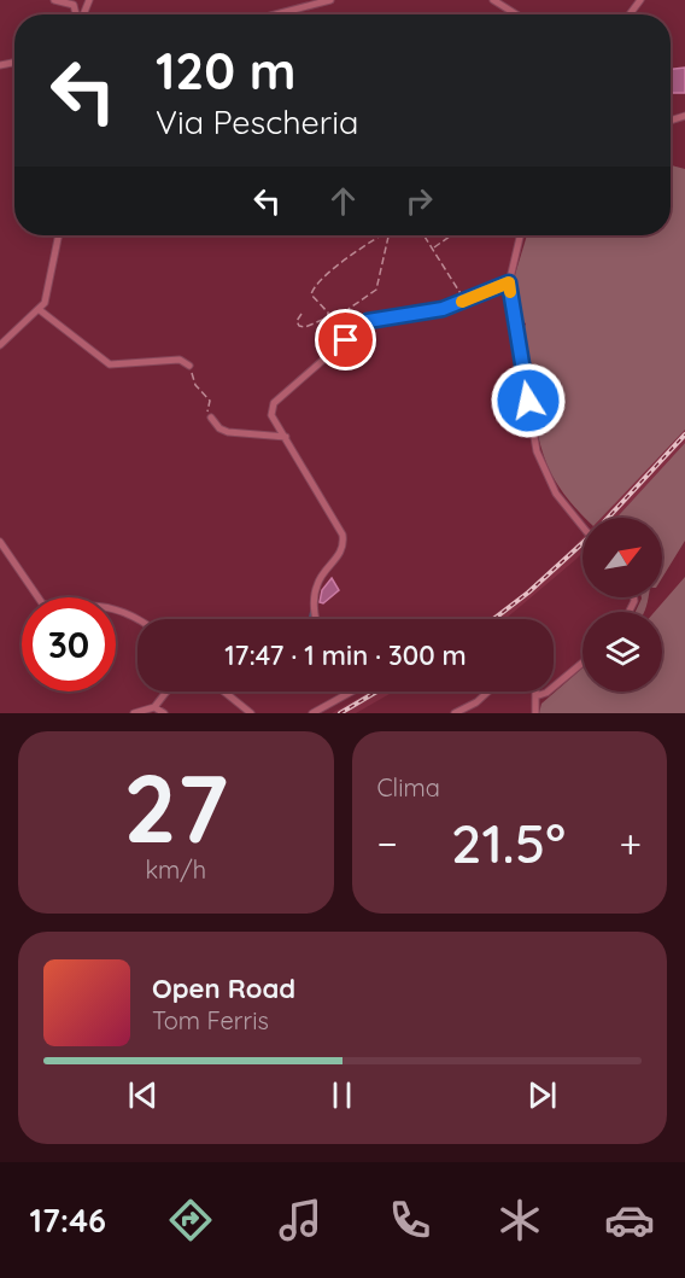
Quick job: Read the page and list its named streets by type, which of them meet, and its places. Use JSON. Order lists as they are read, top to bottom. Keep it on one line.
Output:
{"north":"top right","page":{"turn":["120 m","Via Pescheria"],"limit":"30","trip":"17:47 · 1 min · 300 m","tile":[["27","km/h"],"Clima"],"heat":["−","21.5°","+"],"song":["Open Road","Tom Ferris"],"tabs":"17:46"}}
